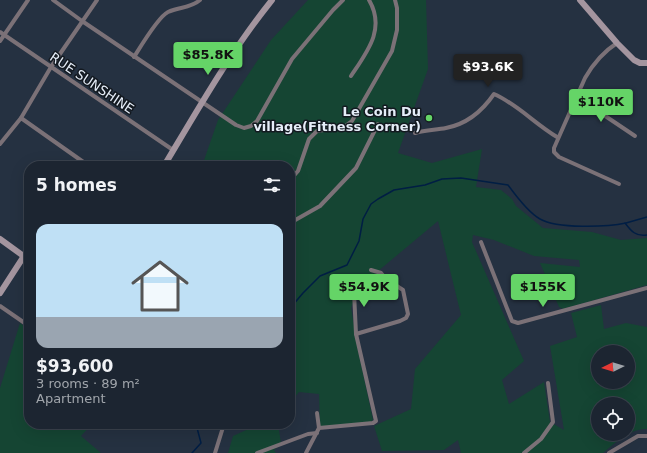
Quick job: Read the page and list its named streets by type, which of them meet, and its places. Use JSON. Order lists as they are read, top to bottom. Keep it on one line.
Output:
{"streets":{"street":["RUE SUNSHINE"]},"places":["Le Coin Du village(Fitness Corner)"],"north":"left","page":{"price":["$85.8K","$93.6K","$110K","$54.9K","$155K"],"heading":"5 homes","list":[{"name":"$93,600","note":"3 rooms · 89 m² · Apartment"}]}}
